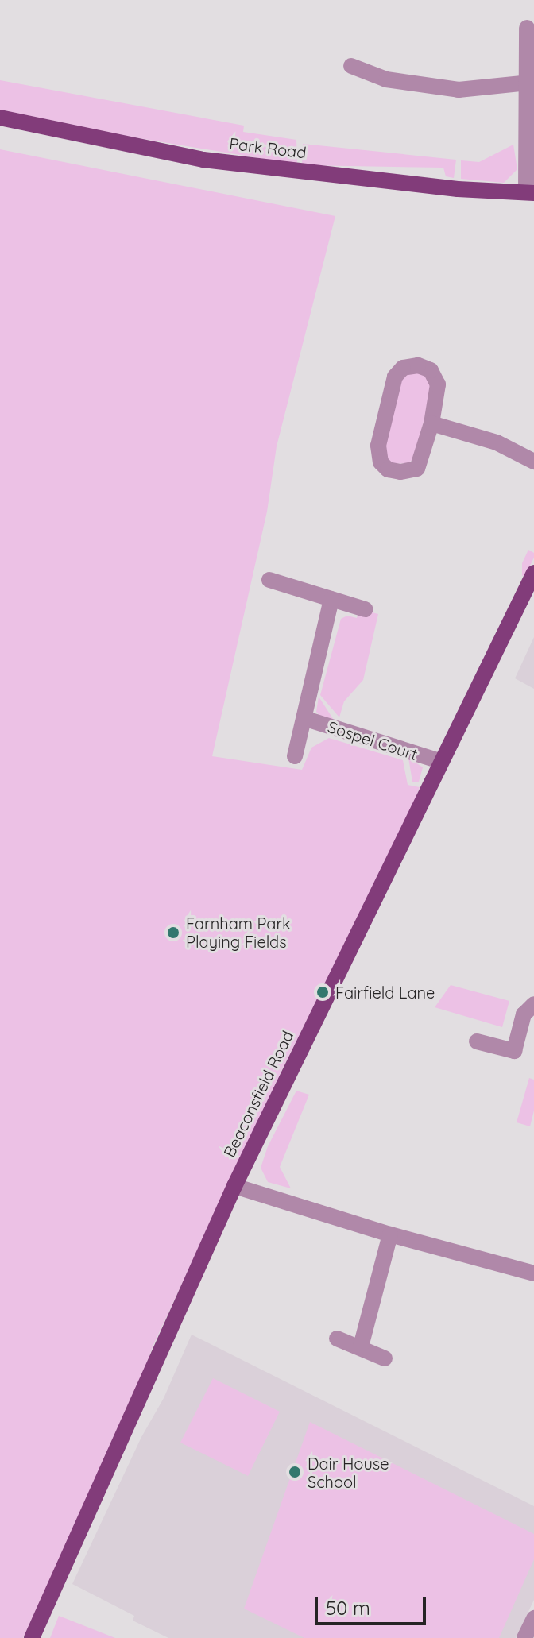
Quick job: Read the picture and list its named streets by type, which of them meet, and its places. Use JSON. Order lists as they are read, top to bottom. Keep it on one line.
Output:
{"streets":{"main road":["Park Road","Beaconsfield Road"],"street":["Sospel Court"]},"crossings":[["Sospel Court","Beaconsfield Road"]],"places":["Farnham Park Playing Fields","Fairfield Lane","Dair House School"],"scale_bar":"50 m"}
